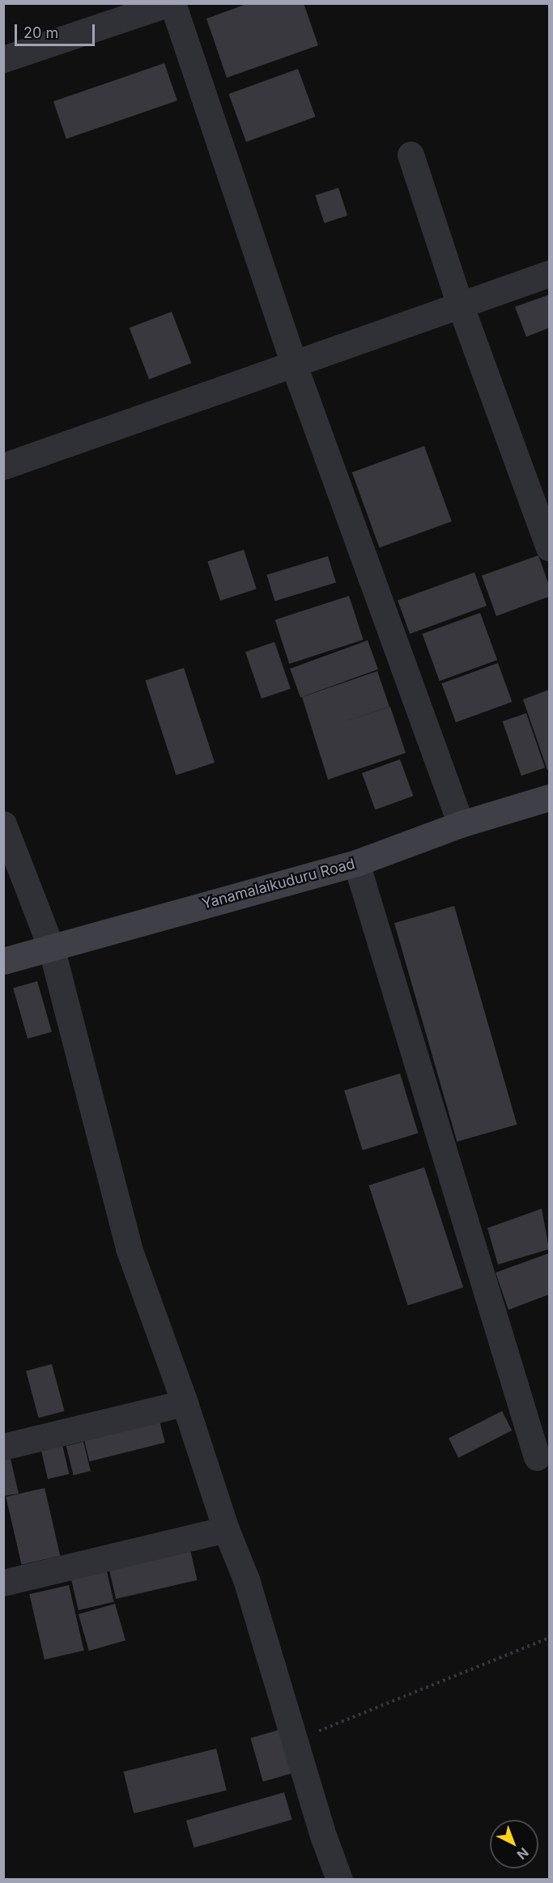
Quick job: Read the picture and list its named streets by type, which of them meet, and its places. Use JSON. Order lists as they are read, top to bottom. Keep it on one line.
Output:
{"streets":{"street":["Yanamalaikuduru Road"]},"scale_bar":"20 m","north":"bottom right"}
